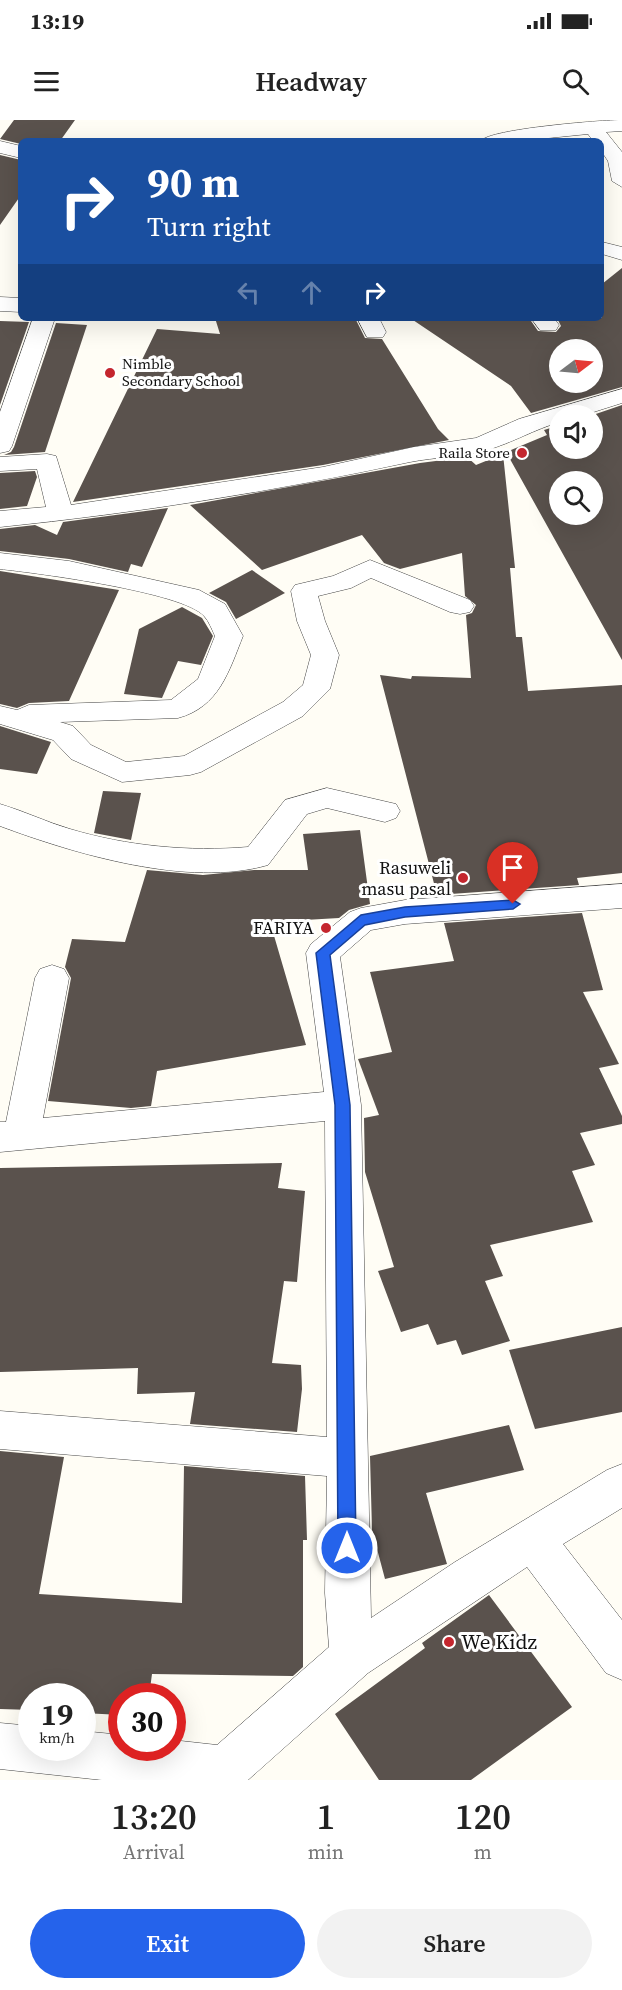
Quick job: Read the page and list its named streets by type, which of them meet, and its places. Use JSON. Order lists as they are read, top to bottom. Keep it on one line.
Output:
{"places":["Nimble Secondary School","Raila Store","Rasuweli masu pasal","FARIYA","We Kidz"],"north":"right","page":{"status":"13:19","header":"Headway","turn":["90 m","Turn right"],"speed":"19 km/h","limit":"30","eta":["13:20","Arrival","1","min","120","m"],"buttons":["Exit","Share"]}}
